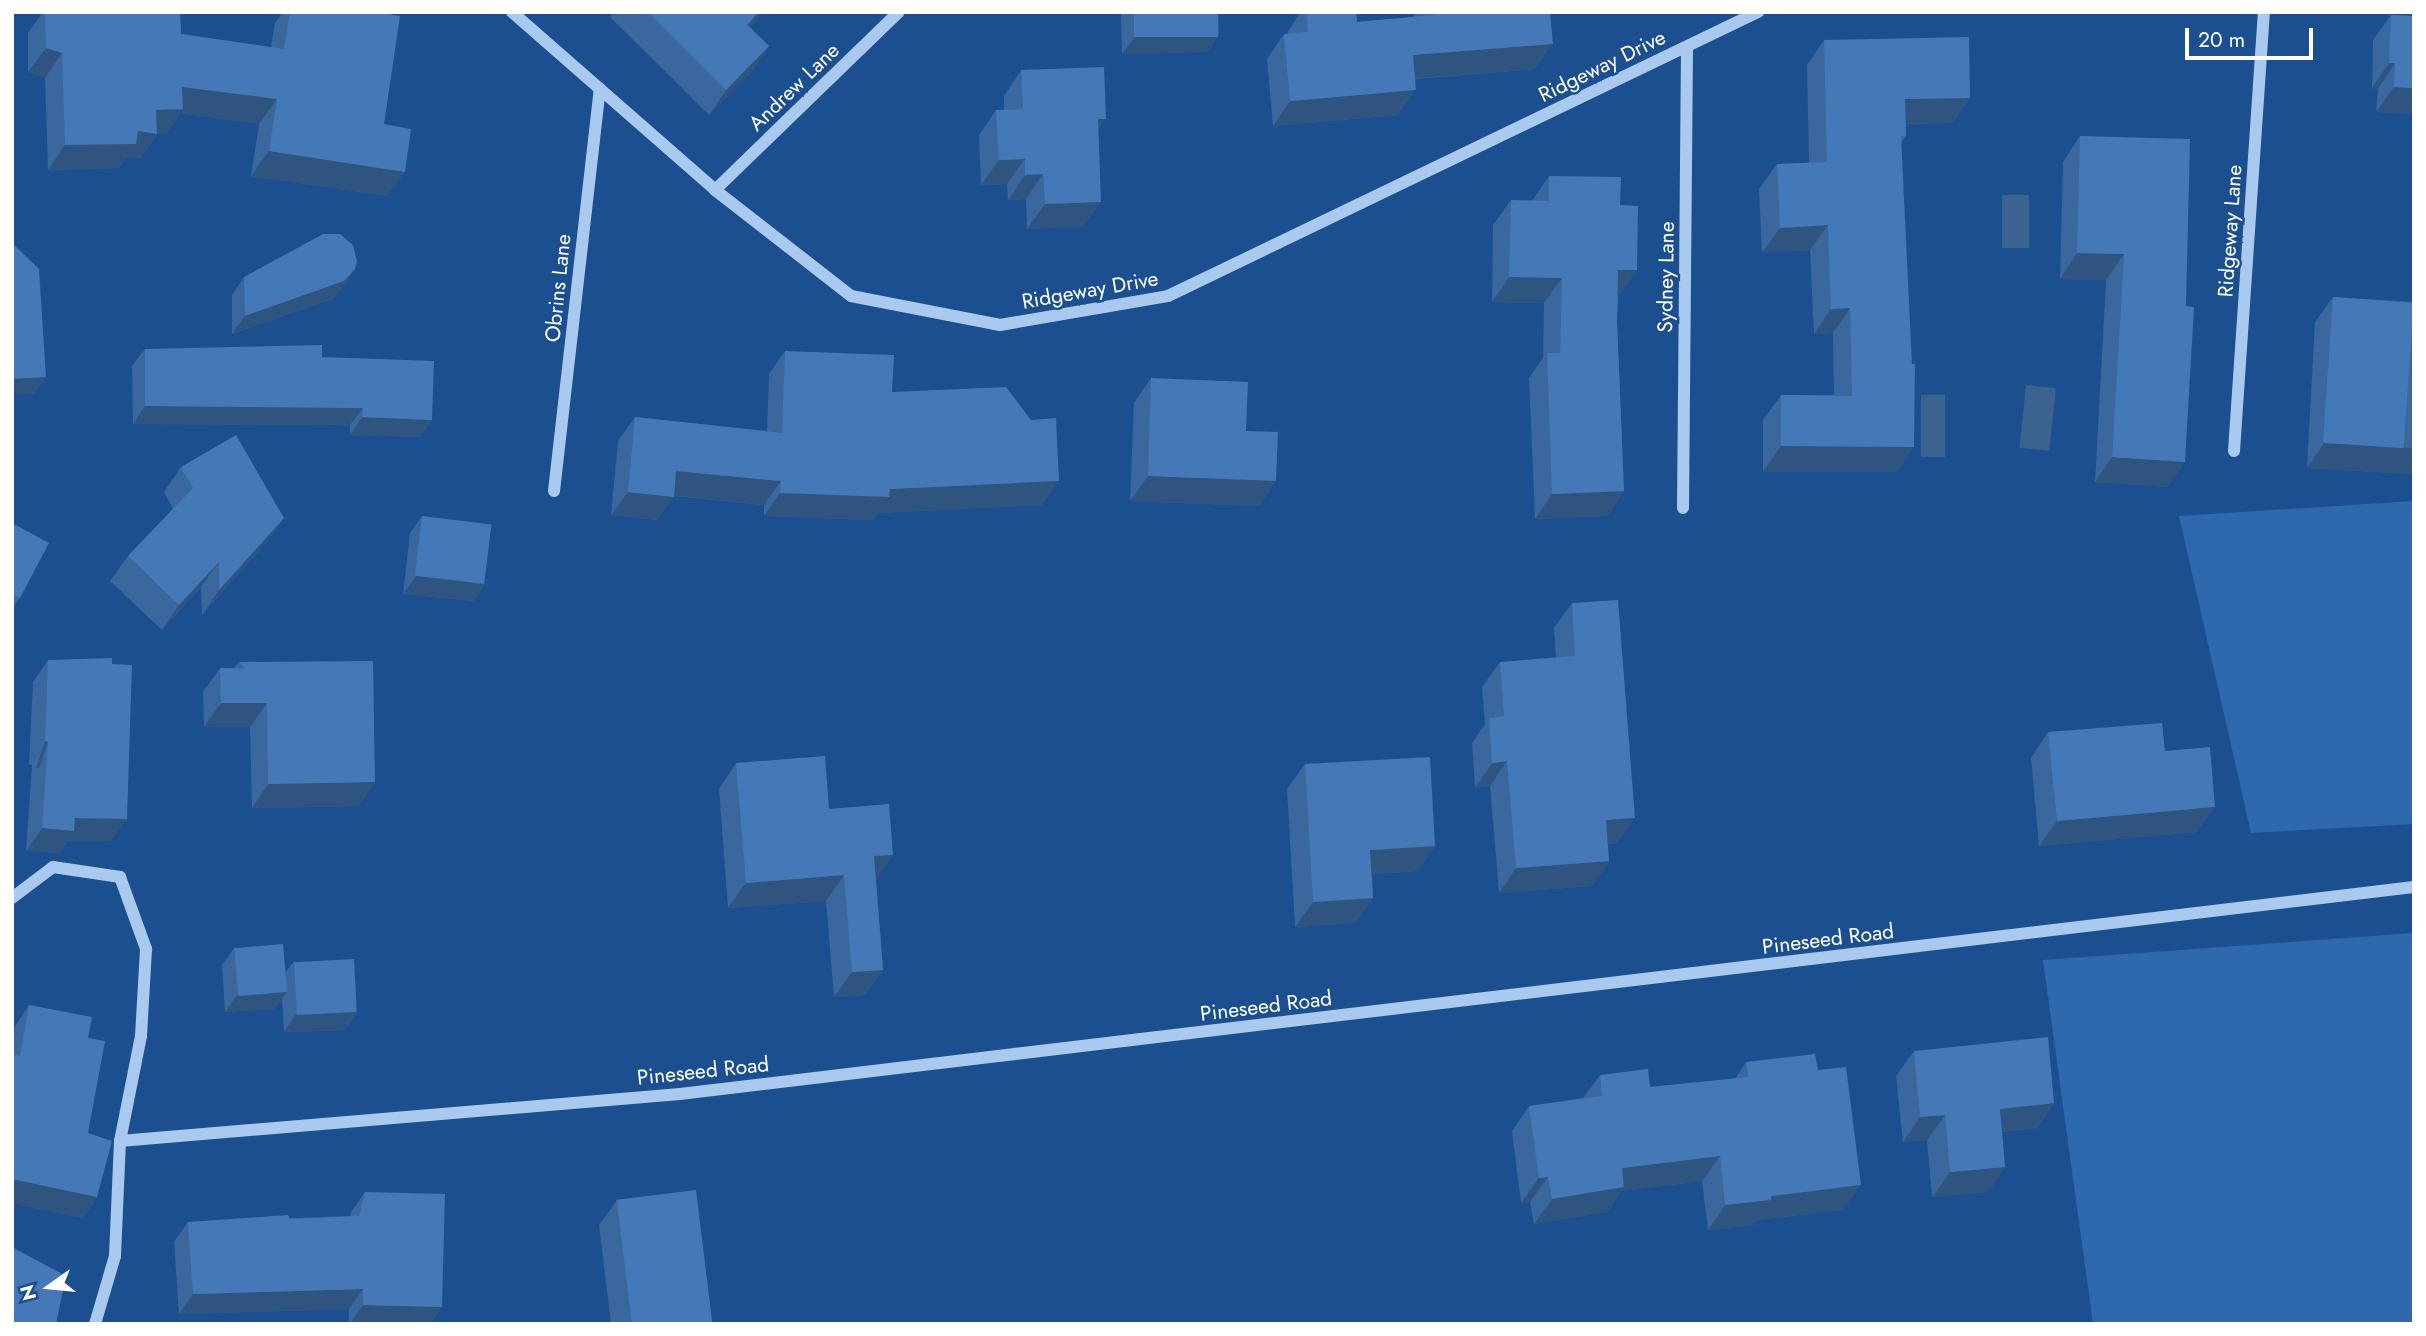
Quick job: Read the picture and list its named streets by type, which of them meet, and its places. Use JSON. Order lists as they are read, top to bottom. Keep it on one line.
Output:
{"streets":{"street":["Ridgeway Drive","Andrew Lane","Ridgeway Lane","Sydney Lane","Obrins Lane","Pineseed Road"]},"crossings":[["Ridgeway Drive","Andrew Lane"],["Ridgeway Drive","Sydney Lane"],["Ridgeway Drive","Obrins Lane"]],"scale_bar":"20 m","north":"left"}
